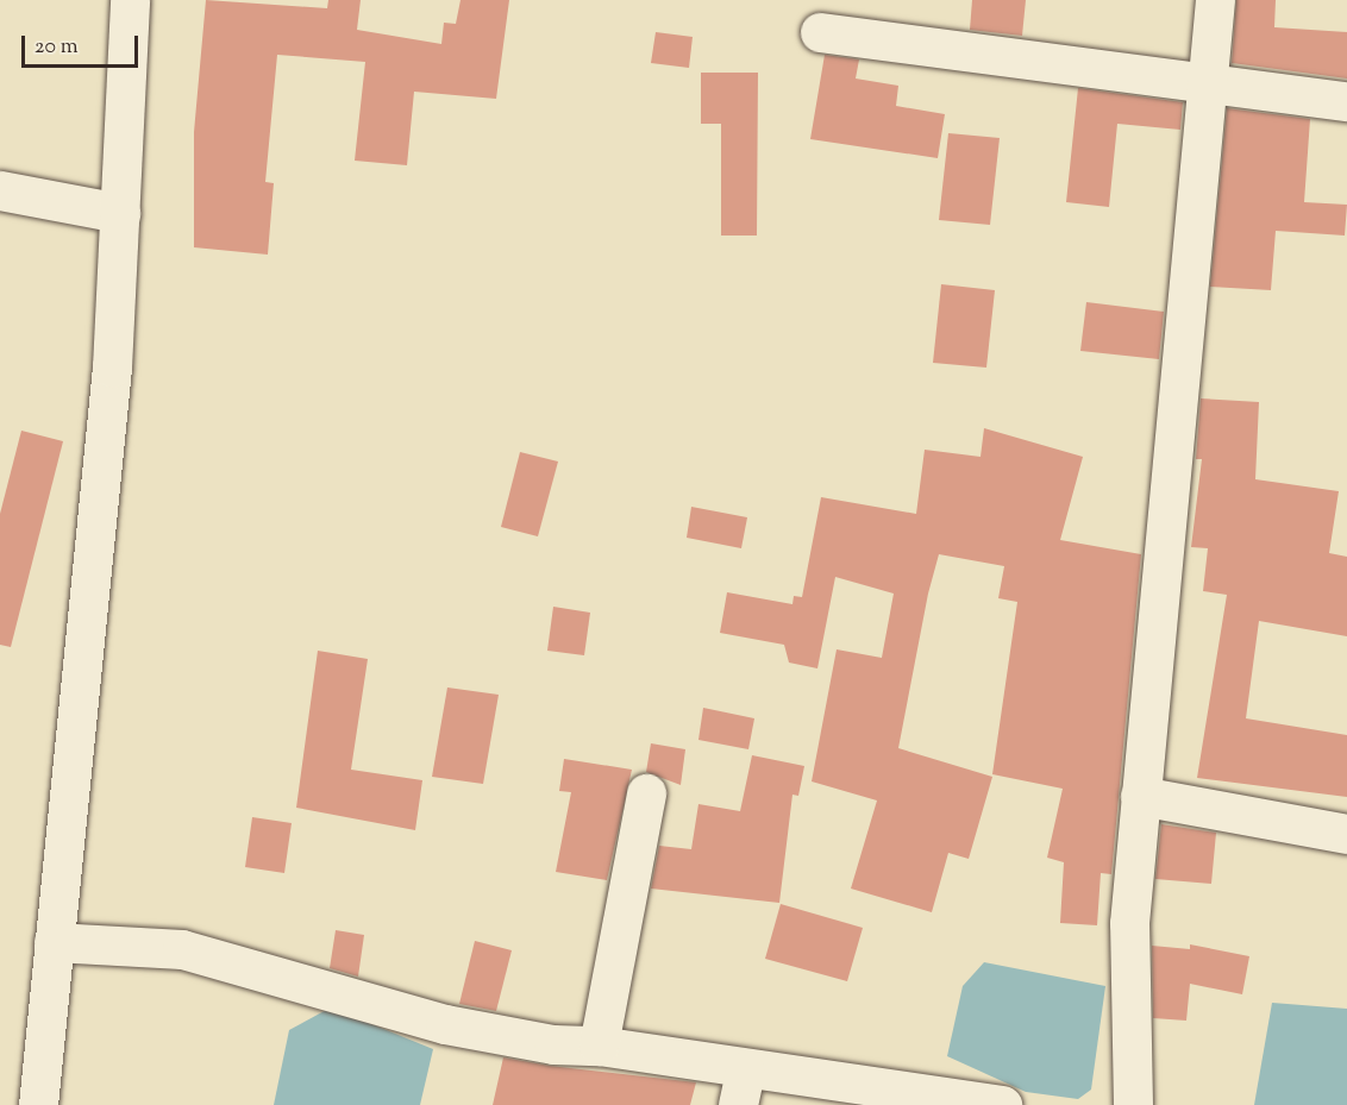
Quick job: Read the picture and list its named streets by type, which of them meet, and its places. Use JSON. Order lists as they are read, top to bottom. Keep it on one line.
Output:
{"scale_bar":"20 m"}
